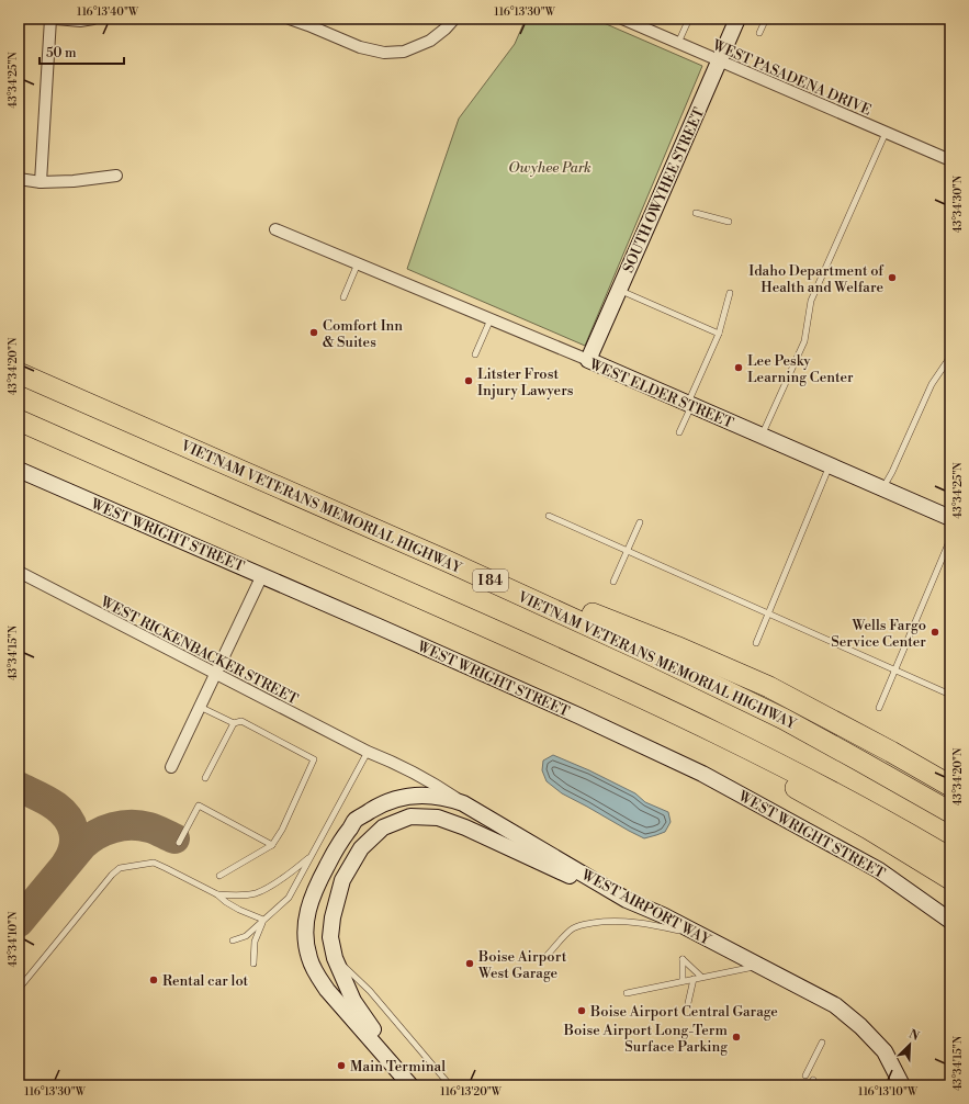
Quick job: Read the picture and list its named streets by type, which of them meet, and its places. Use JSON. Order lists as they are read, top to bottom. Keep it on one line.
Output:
{"streets":{"highway":["VIETNAM VETERANS MEMORIAL HIGHWAY","I 84"],"street":["WEST PASADENA DRIVE","SOUTH OWYHEE STREET","WEST ELDER STREET","WEST WRIGHT STREET","WEST RICKENBACKER STREET","WEST AIRPORT WAY"]},"crossings":[["WEST PASADENA DRIVE","SOUTH OWYHEE STREET"],["SOUTH OWYHEE STREET","WEST ELDER STREET"],["WEST RICKENBACKER STREET","WEST AIRPORT WAY"]],"parks":["Owyhee Park"],"places":["Idaho Department of Health and Welfare","Comfort Inn & Suites","Lee Pesky Learning Center","Litster Frost Injury Lawyers","Wells Fargo Service Center","Boise Airport West Garage","Rental car lot","Boise Airport Central Garage","Boise Airport Long-Term Surface Parking","Main Terminal"],"scale_bar":"50 m","north":"top right","coordinates":["116°13'40\"W","116°13'30\"W","43°34'25\"N","43°34'30\"N","43°34'20\"N","43°34'15\"N","43°34'10\"N","116°13'20\"W","116°13'10\"W"]}
